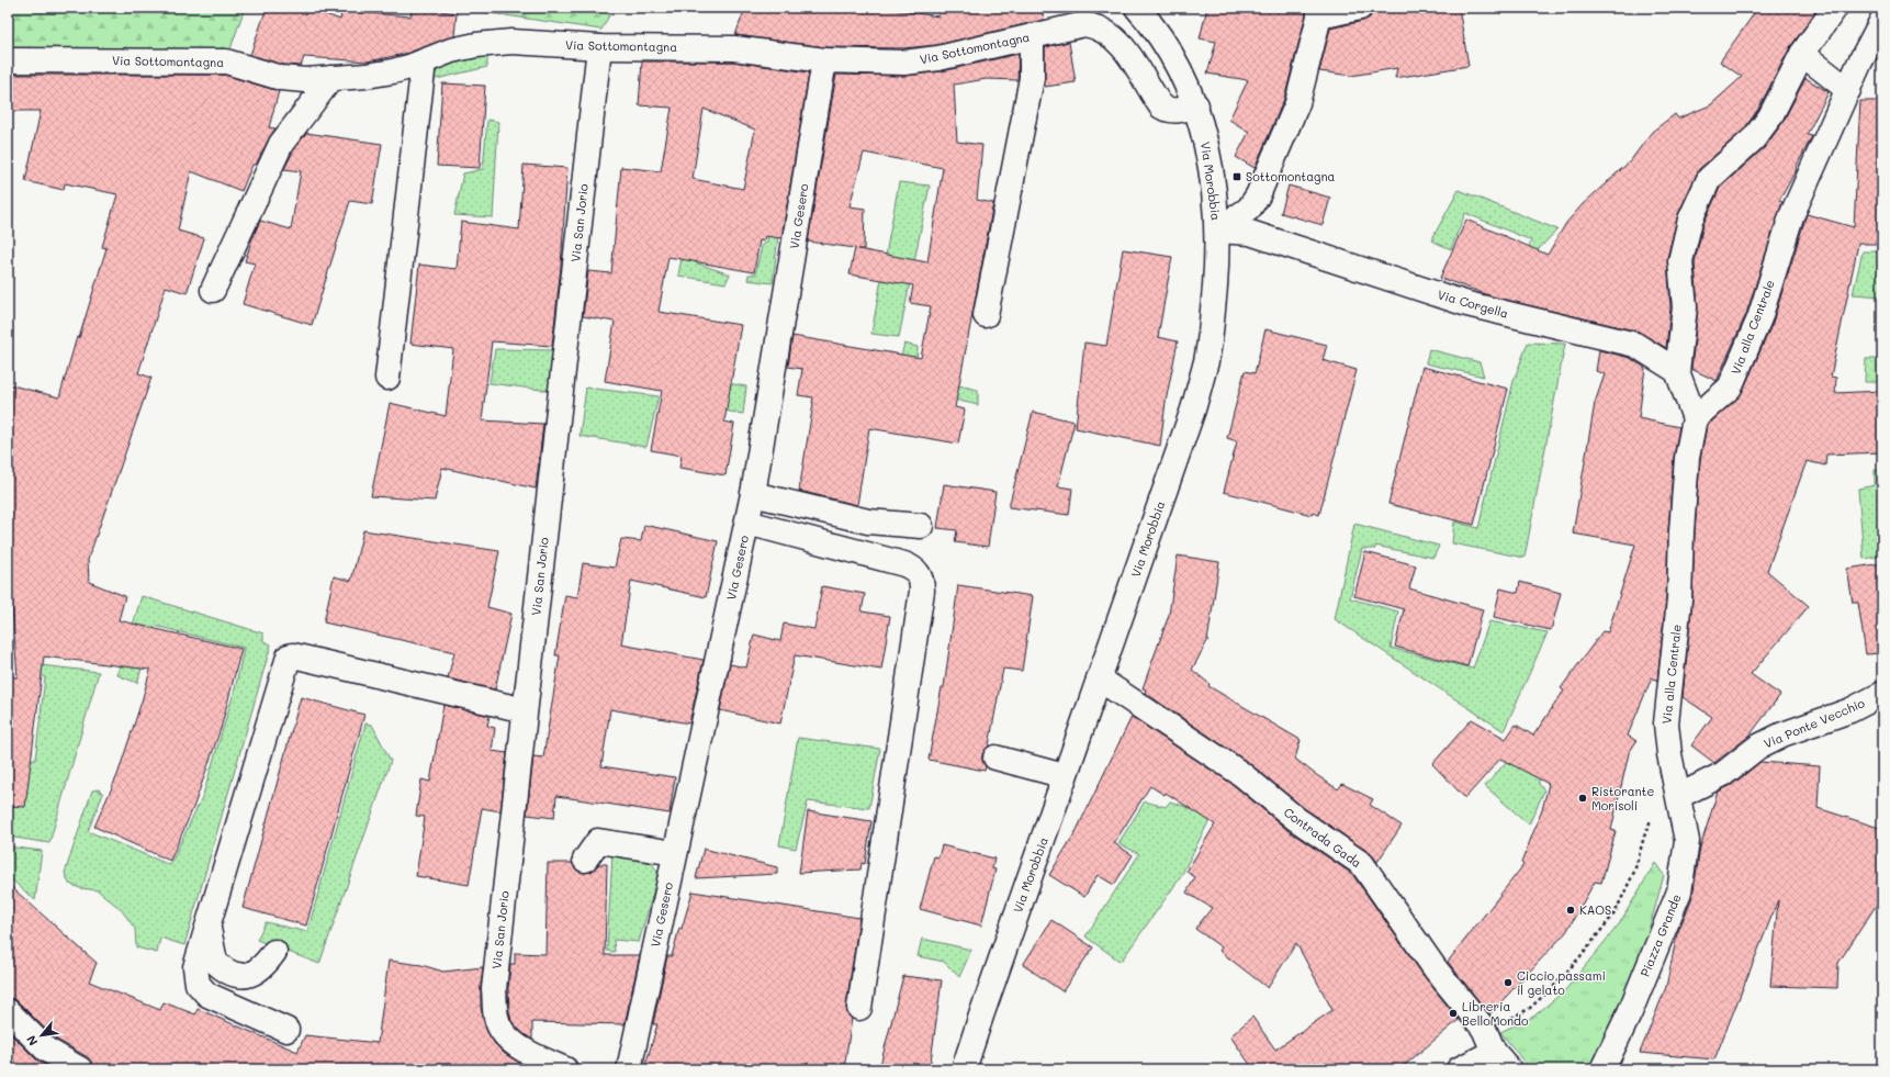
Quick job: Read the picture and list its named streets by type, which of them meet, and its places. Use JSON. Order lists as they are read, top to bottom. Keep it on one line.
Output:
{"streets":{"street":["Via Sottomontagna","Via Morobbia","Via Gesero","Via San Jorio","Via Corgella","Via alla Centrale","Via Ponte Vecchio","Contrada Gada","Piazza Grande"]},"crossings":[["Via Sottomontagna","Via Morobbia"],["Via Sottomontagna","Via Gesero"],["Via Sottomontagna","Via San Jorio"],["Via Morobbia","Via Corgella"],["Via Morobbia","Contrada Gada"],["Via alla Centrale","Via Ponte Vecchio"],["Via alla Centrale","Piazza Grande"],["Via Ponte Vecchio","Piazza Grande"]],"places":{"transit":["Sottomontagna"],"other":["Ristorante Morisoli","KAOS","Ciccio passami il gelato","Libreria BelloMondo"]},"north":"bottom left"}
